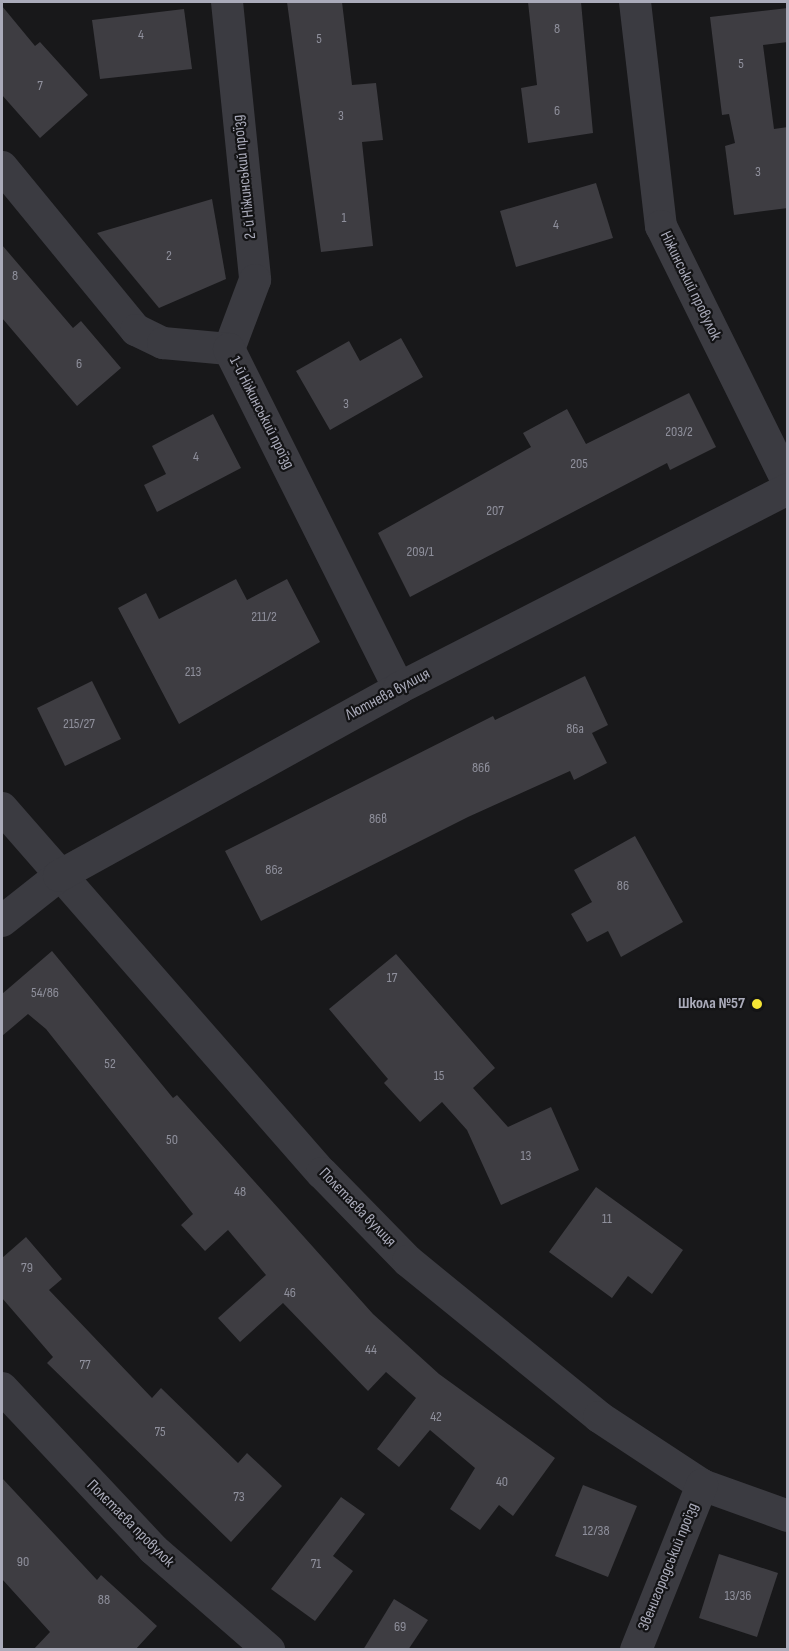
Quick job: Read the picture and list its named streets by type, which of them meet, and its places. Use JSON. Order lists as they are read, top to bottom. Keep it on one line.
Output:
{"streets":{"street":["2-й Ніжинський проїзд","Ніжинський провулок","1-й Ніжинський проїзд","Лютнева вулиця","Полєтаєва вулиця","Полєтаєва провулок","Звенигородський проїзд"]},"crossings":[["2-й Ніжинський проїзд","1-й Ніжинський проїзд"],["1-й Ніжинський проїзд","Лютнева вулиця"],["Лютнева вулиця","Полєтаєва вулиця"],["Полєтаєва вулиця","Звенигородський проїзд"]],"places":["Школа №57"],"house_numbers":["8","4","5","5","7","6","3","3","1","4","2","8","6","3","203/2","4","205","207","209/1","211/2","213","215/27","86а","86б","86в","86г","86","17","54/86","52","15","50","13","48","11","79","46","44","77","42","75","40","73","12/38","90","71","13/36","88","69"]}
